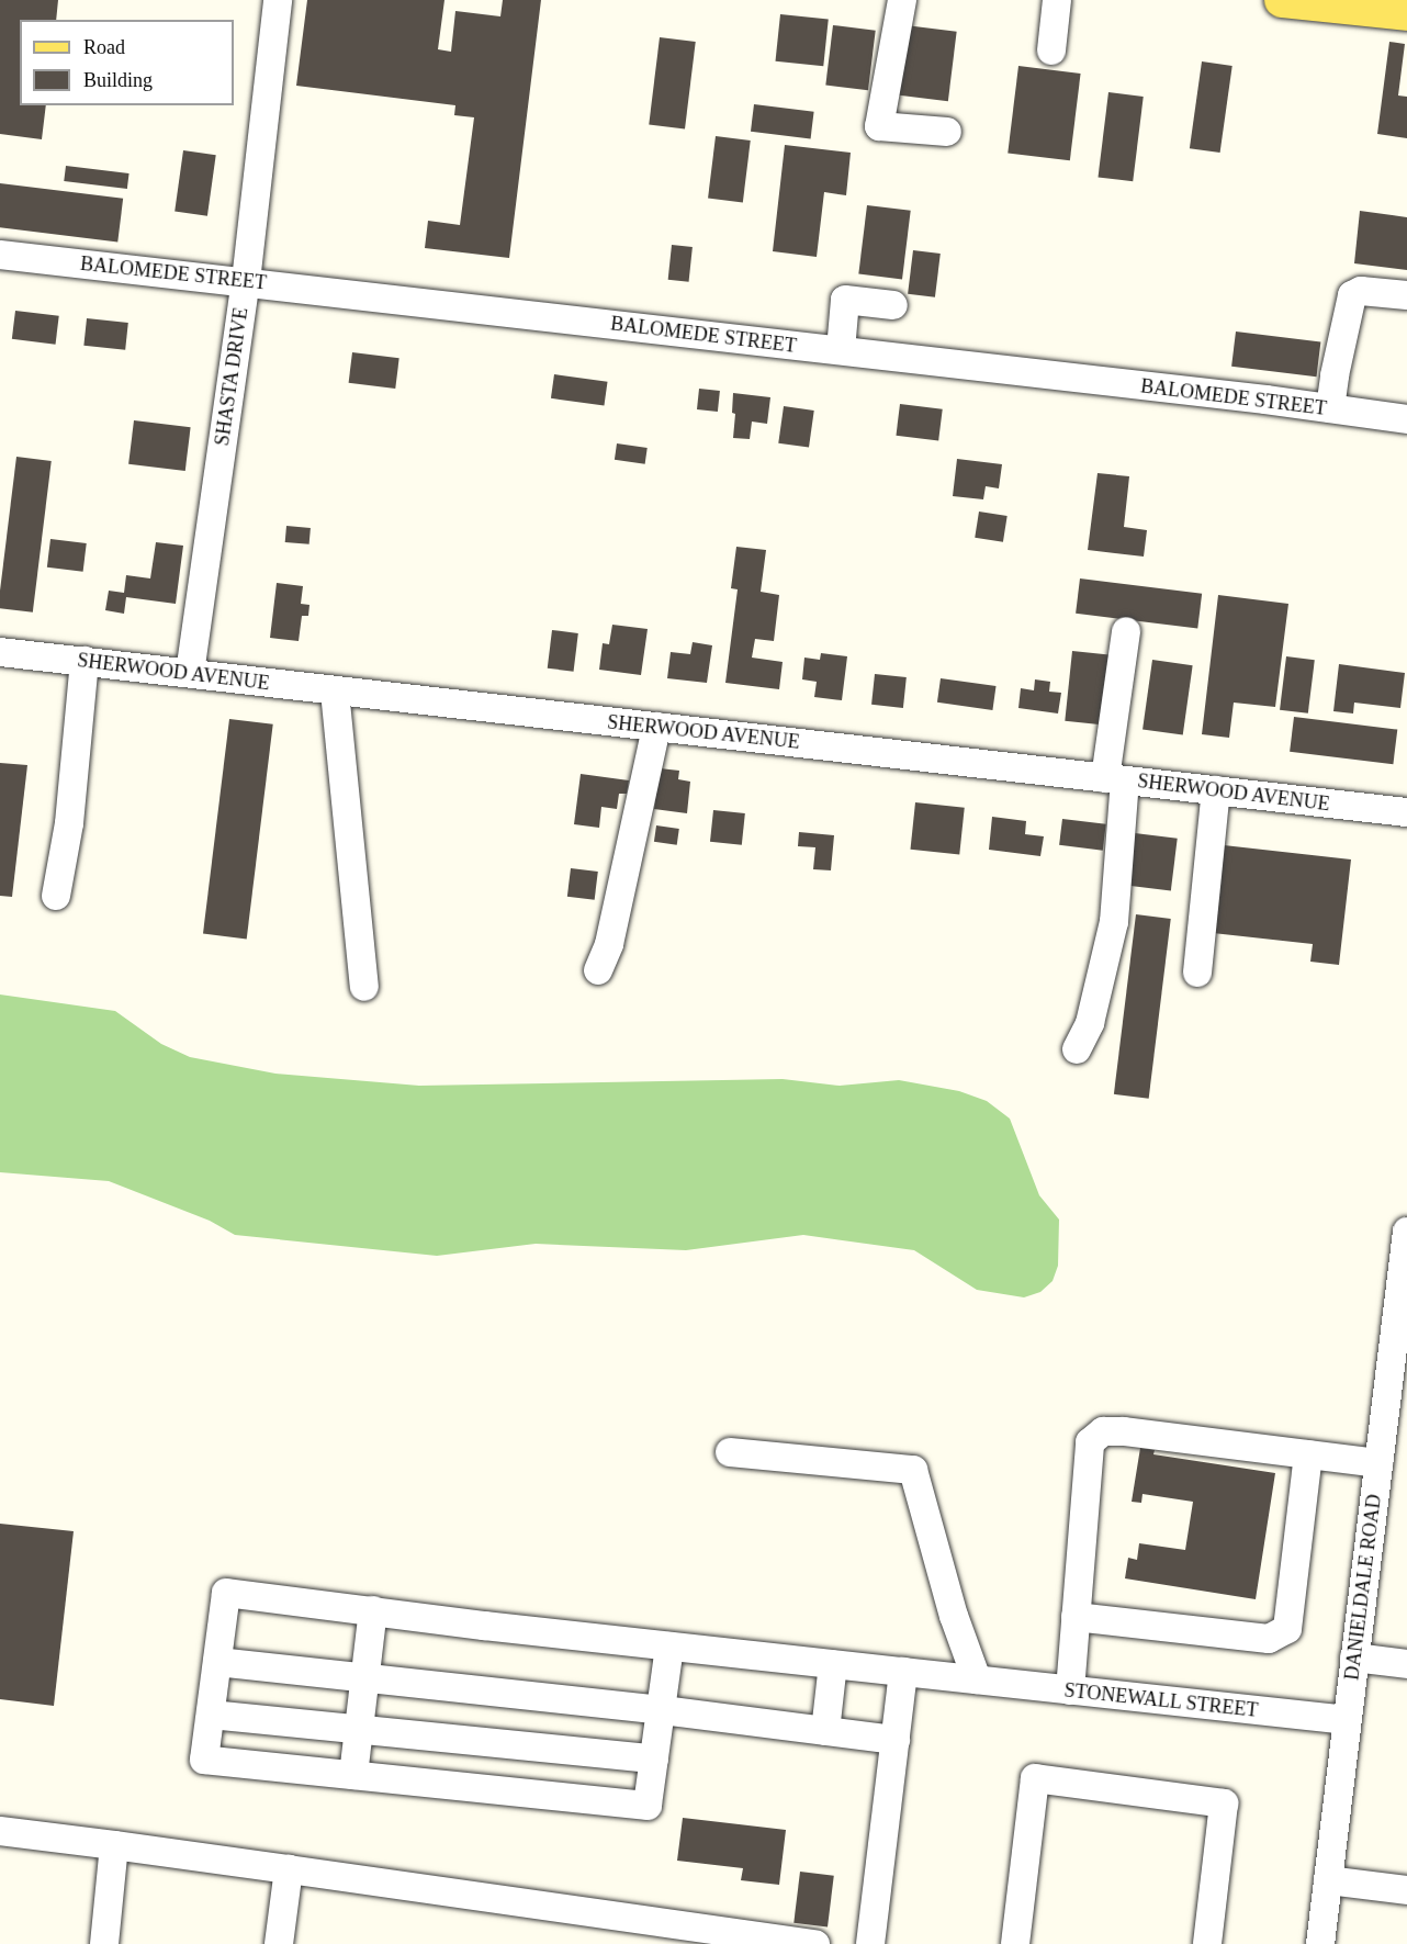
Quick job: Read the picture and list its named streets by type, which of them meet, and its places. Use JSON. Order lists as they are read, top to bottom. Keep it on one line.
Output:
{"streets":{"street":["BALOMEDE STREET","SHASTA DRIVE","SHERWOOD AVENUE","DANIELDALE ROAD","STONEWALL STREET"]},"crossings":[["BALOMEDE STREET","SHASTA DRIVE"],["SHASTA DRIVE","SHERWOOD AVENUE"],["DANIELDALE ROAD","STONEWALL STREET"]],"legend":["Road","Building"]}
